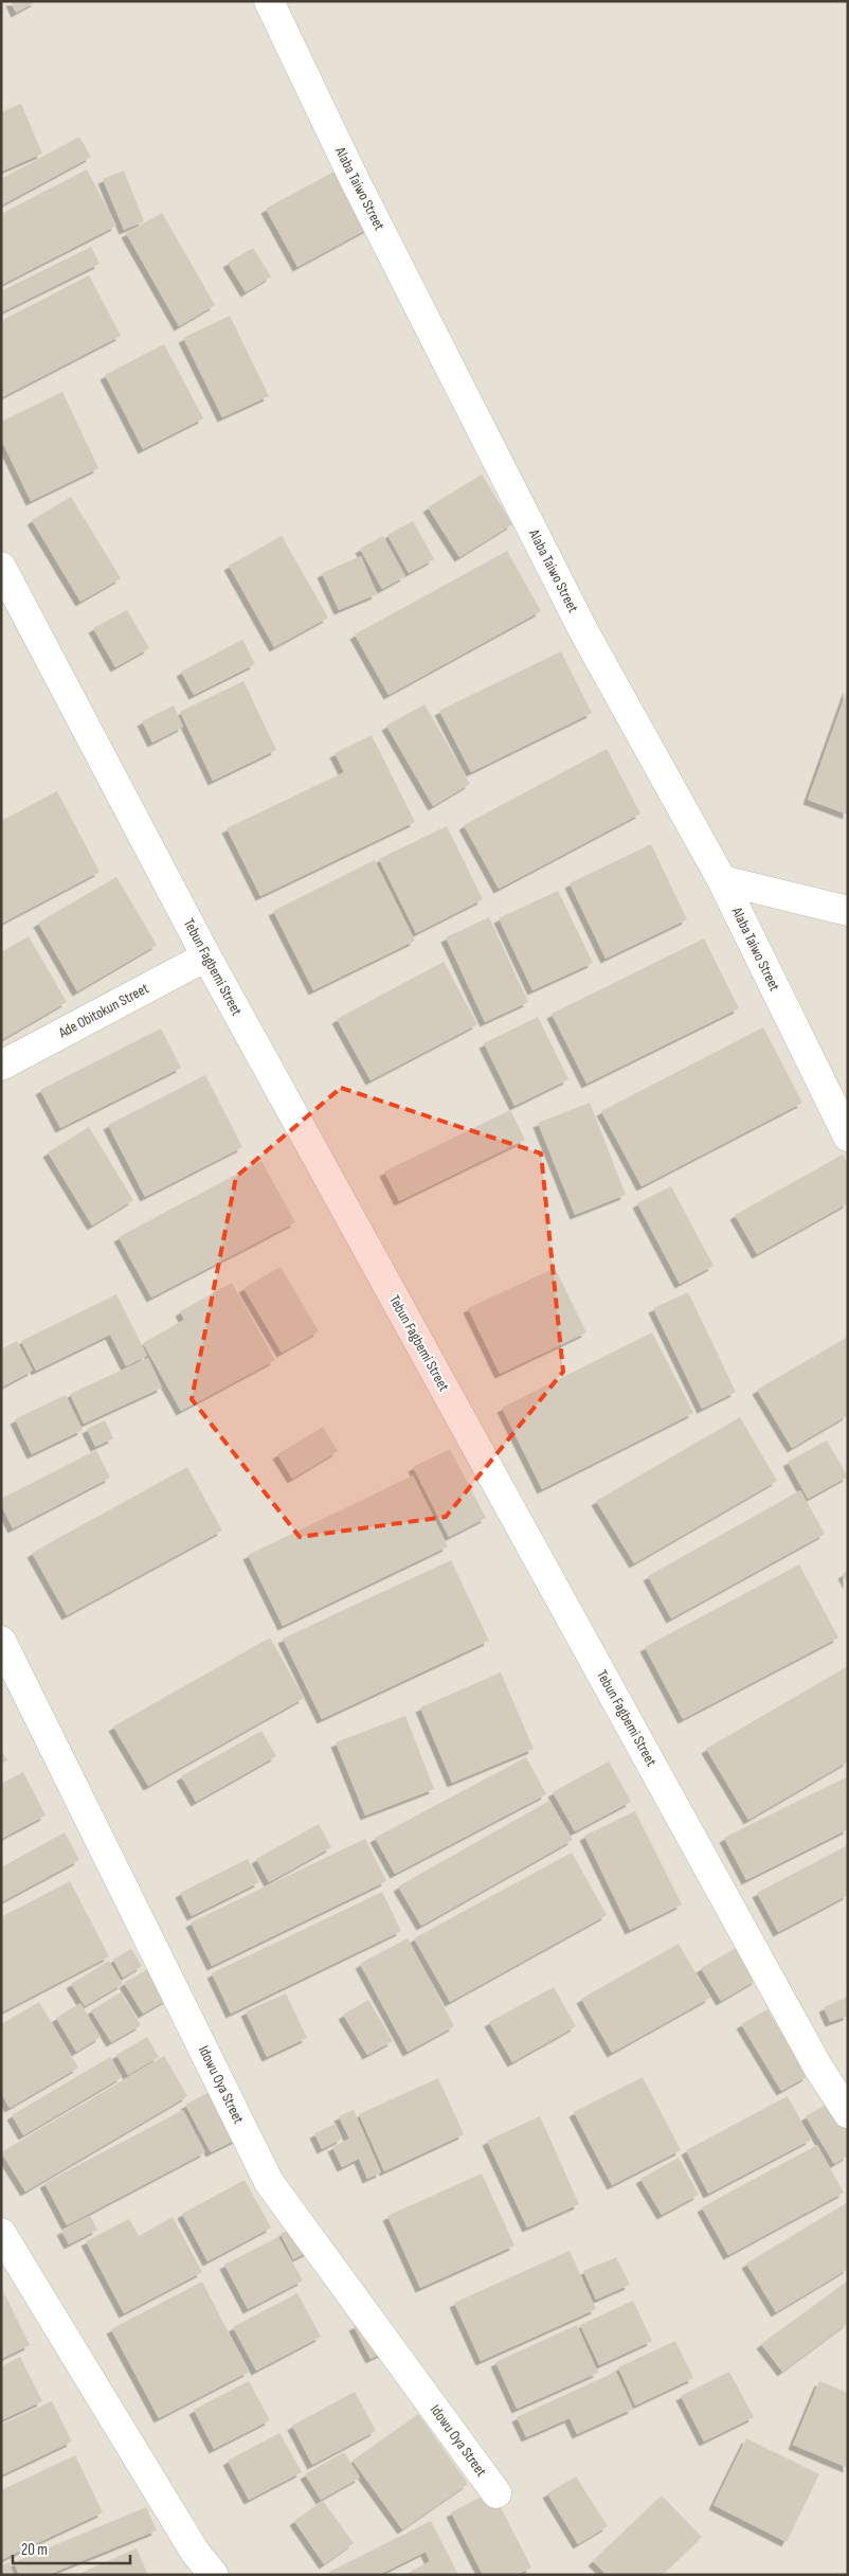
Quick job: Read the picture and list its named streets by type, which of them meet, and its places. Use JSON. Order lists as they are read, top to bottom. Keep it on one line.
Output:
{"streets":{"street":["Alaba Taiwo Street","Tebun Fagbemi Street","Ade Obitokun Street","Idowu Oya Street"]},"crossings":[["Tebun Fagbemi Street","Ade Obitokun Street"]],"scale_bar":"20 m"}
